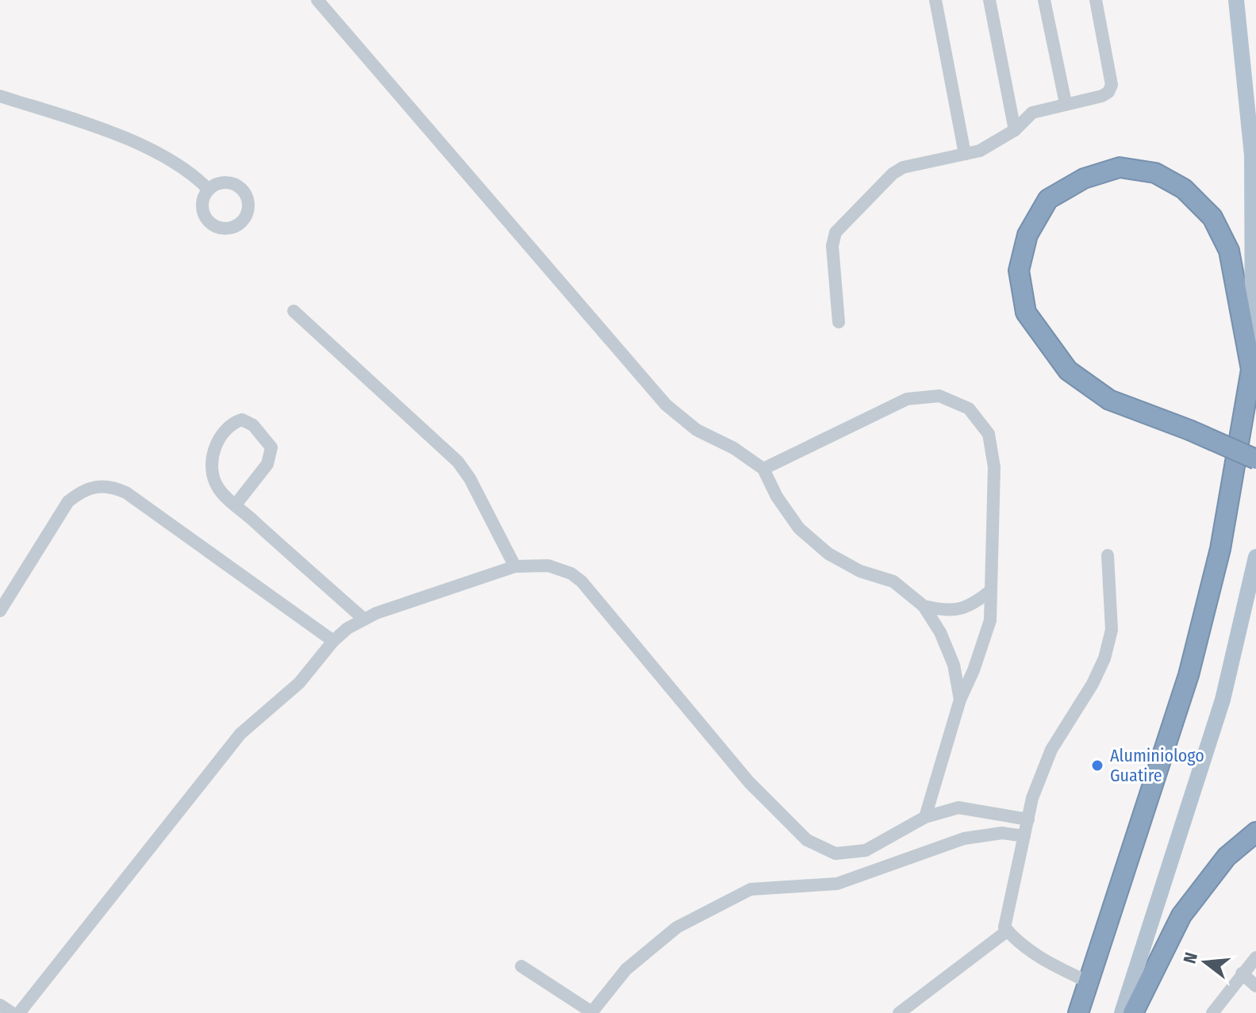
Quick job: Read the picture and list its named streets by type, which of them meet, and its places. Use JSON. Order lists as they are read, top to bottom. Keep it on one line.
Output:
{"places":["Aluminiologo Guatire"],"north":"left"}
